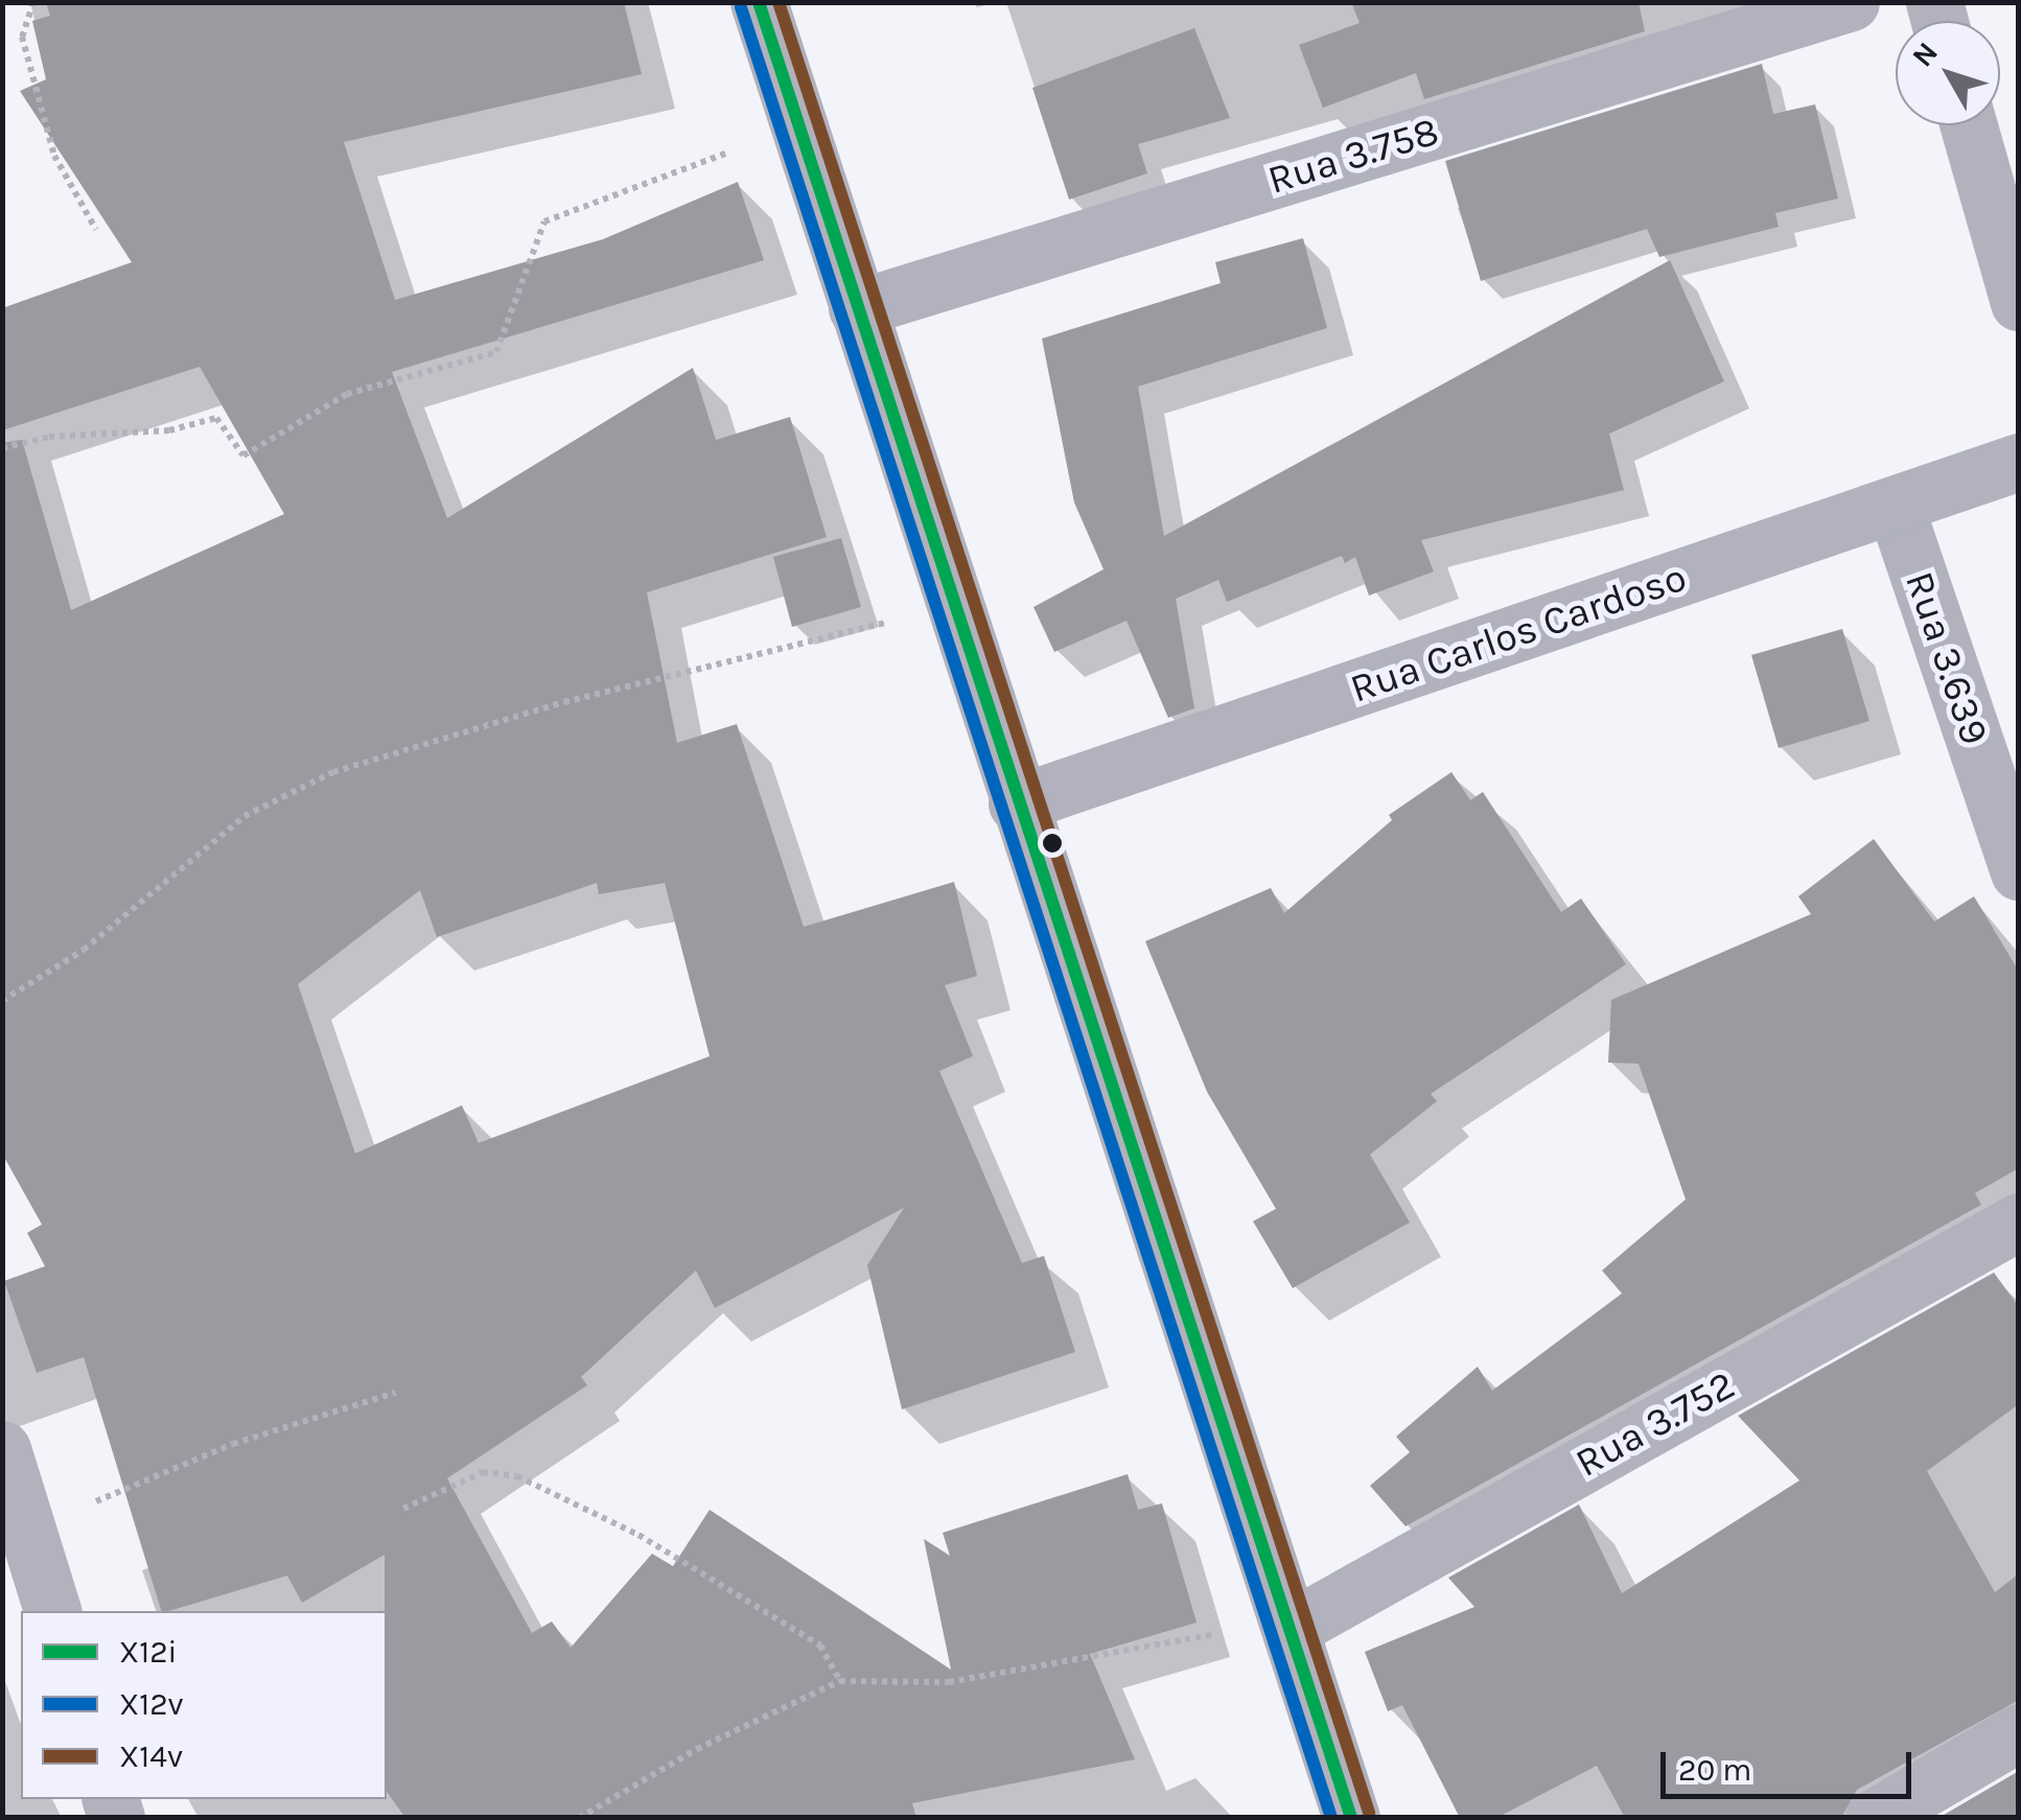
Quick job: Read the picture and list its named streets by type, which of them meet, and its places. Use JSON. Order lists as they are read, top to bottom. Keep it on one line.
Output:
{"streets":{"street":["Rua 3.758","Rua Carlos Cardoso","Rua 3.639","Rua 3.752"]},"crossings":[["Rua Carlos Cardoso","Rua 3.639"]],"lines":["transit line X12i","transit line X14v","transit line X12v"],"legend":["X12i","X12v","X14v"],"scale_bar":"20 m","north":"top left"}
